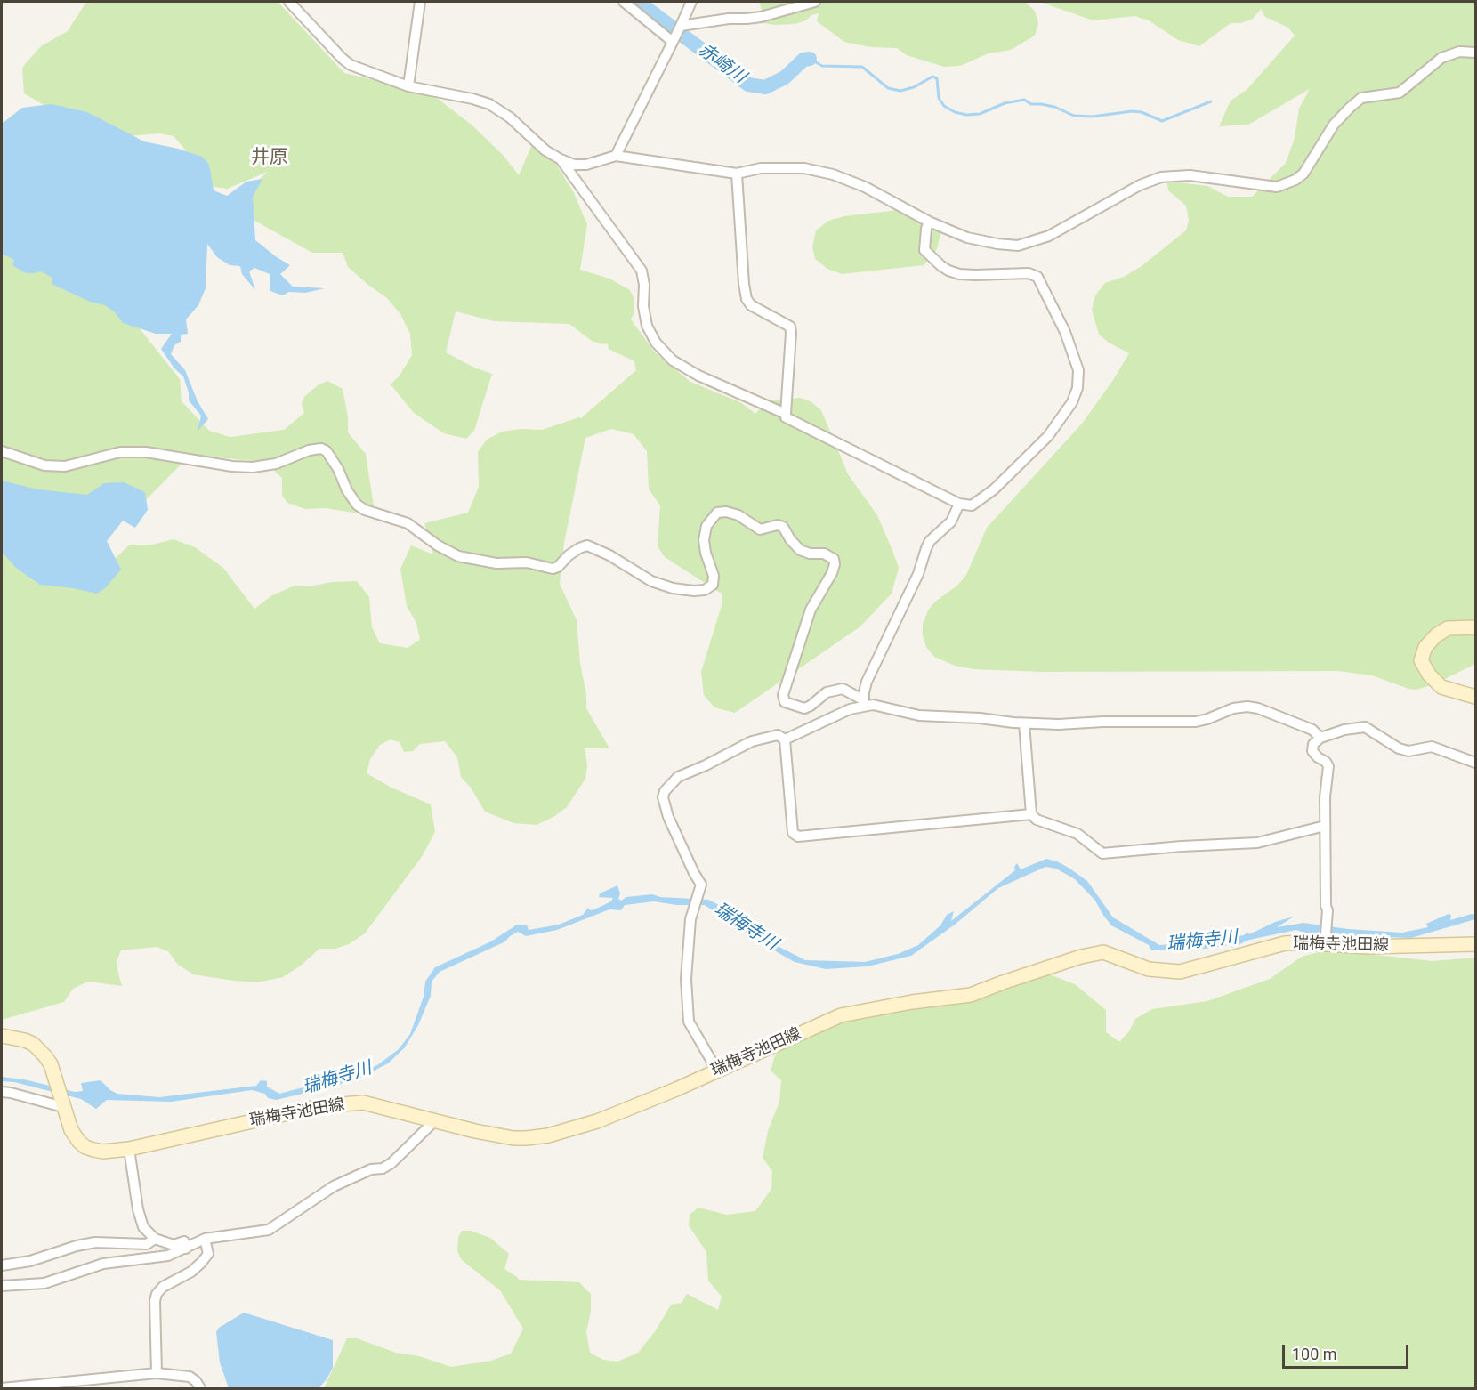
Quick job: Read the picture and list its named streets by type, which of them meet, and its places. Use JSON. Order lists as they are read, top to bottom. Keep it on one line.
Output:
{"streets":{"main road":["瑞梅寺池田線"]},"districts":["井原"],"water":["赤崎川","瑞梅寺川"],"scale_bar":"100 m"}
